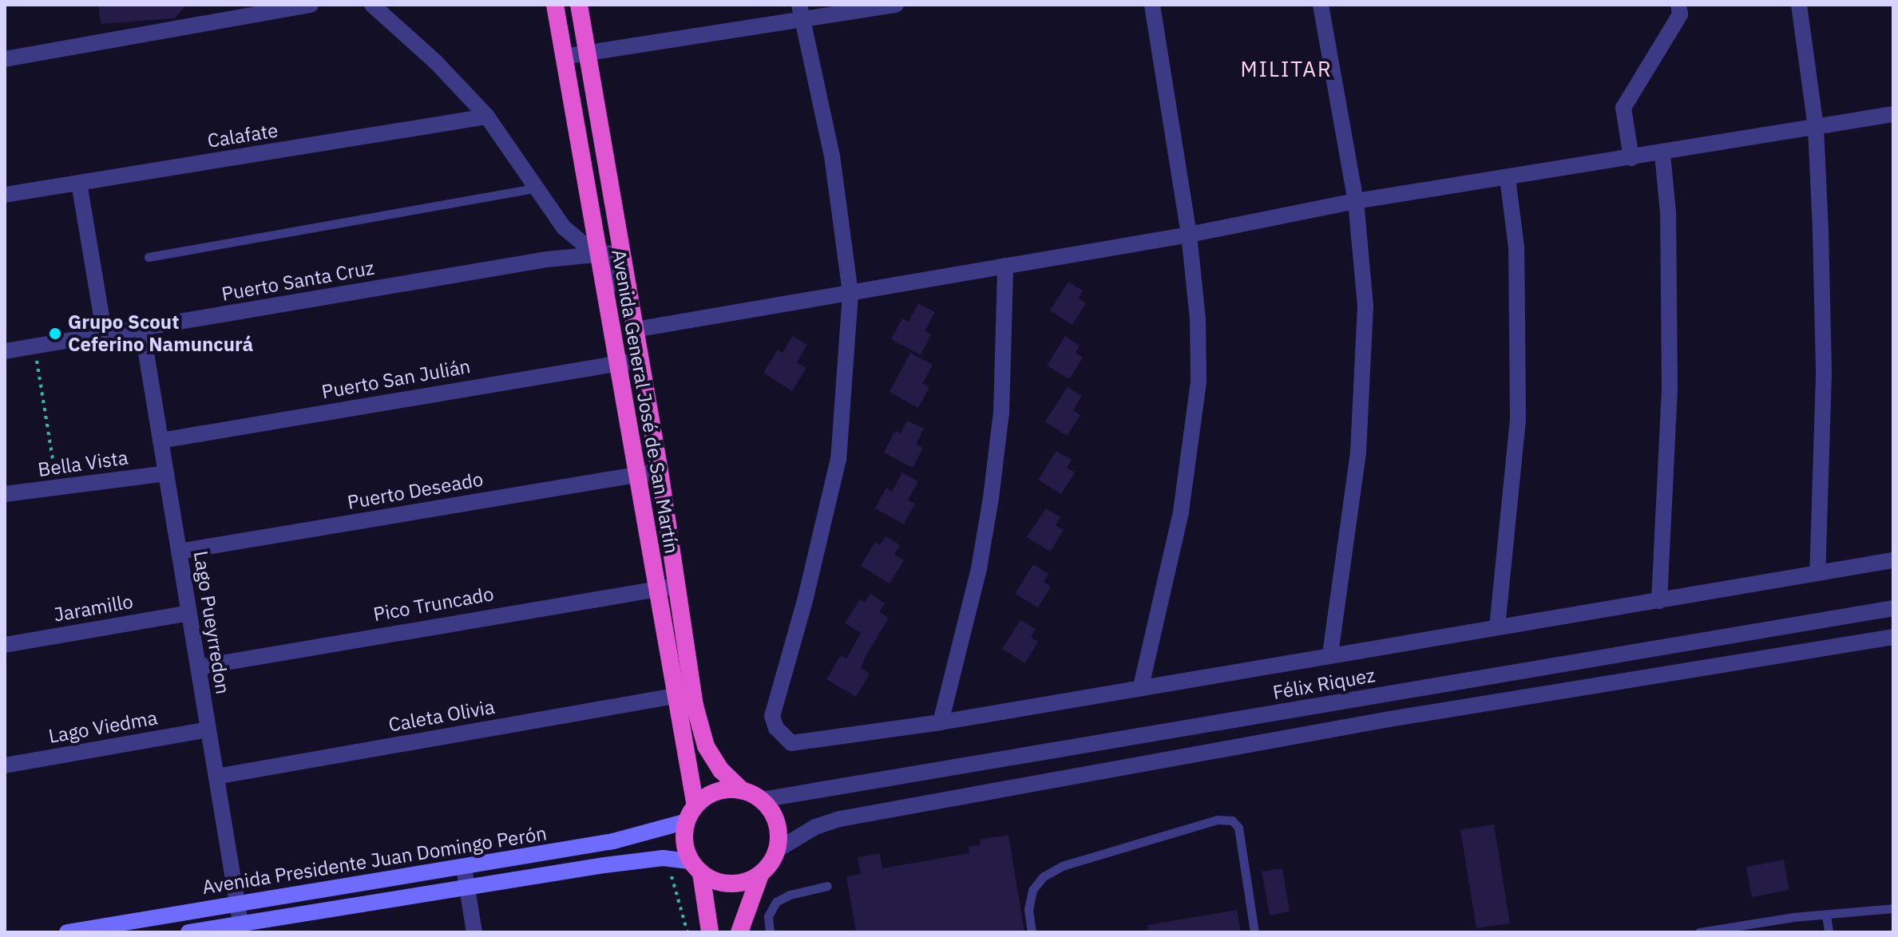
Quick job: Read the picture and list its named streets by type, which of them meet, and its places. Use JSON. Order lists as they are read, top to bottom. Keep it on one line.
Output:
{"streets":{"highway":["Avenida General José de San Martín"],"main road":["Avenida Presidente Juan Domingo Perón"],"street":["Calafate","Puerto Santa Cruz","Puerto San Julián","Bella Vista","Puerto Deseado","Pico Truncado","Jaramillo","Lago Pueyrredon","Félix Riquez","Caleta Olivia","Lago Viedma"]},"crossings":[["Puerto Santa Cruz","Avenida General José de San Martín"],["Puerto Santa Cruz","Lago Pueyrredon"],["Puerto San Julián","Avenida General José de San Martín"],["Puerto San Julián","Lago Pueyrredon"],["Avenida General José de San Martín","Puerto Deseado"],["Avenida General José de San Martín","Pico Truncado"],["Avenida General José de San Martín","Félix Riquez"],["Avenida General José de San Martín","Caleta Olivia"],["Avenida General José de San Martín","Avenida Presidente Juan Domingo Perón"],["Bella Vista","Lago Pueyrredon"],["Puerto Deseado","Lago Pueyrredon"],["Pico Truncado","Lago Pueyrredon"],["Jaramillo","Lago Pueyrredon"],["Lago Pueyrredon","Caleta Olivia"],["Lago Pueyrredon","Lago Viedma"],["Lago Pueyrredon","Avenida Presidente Juan Domingo Perón"],["Félix Riquez","Avenida Presidente Juan Domingo Perón"]],"districts":["MILITAR"],"places":["Grupo Scout Ceferino Namuncurá"]}
